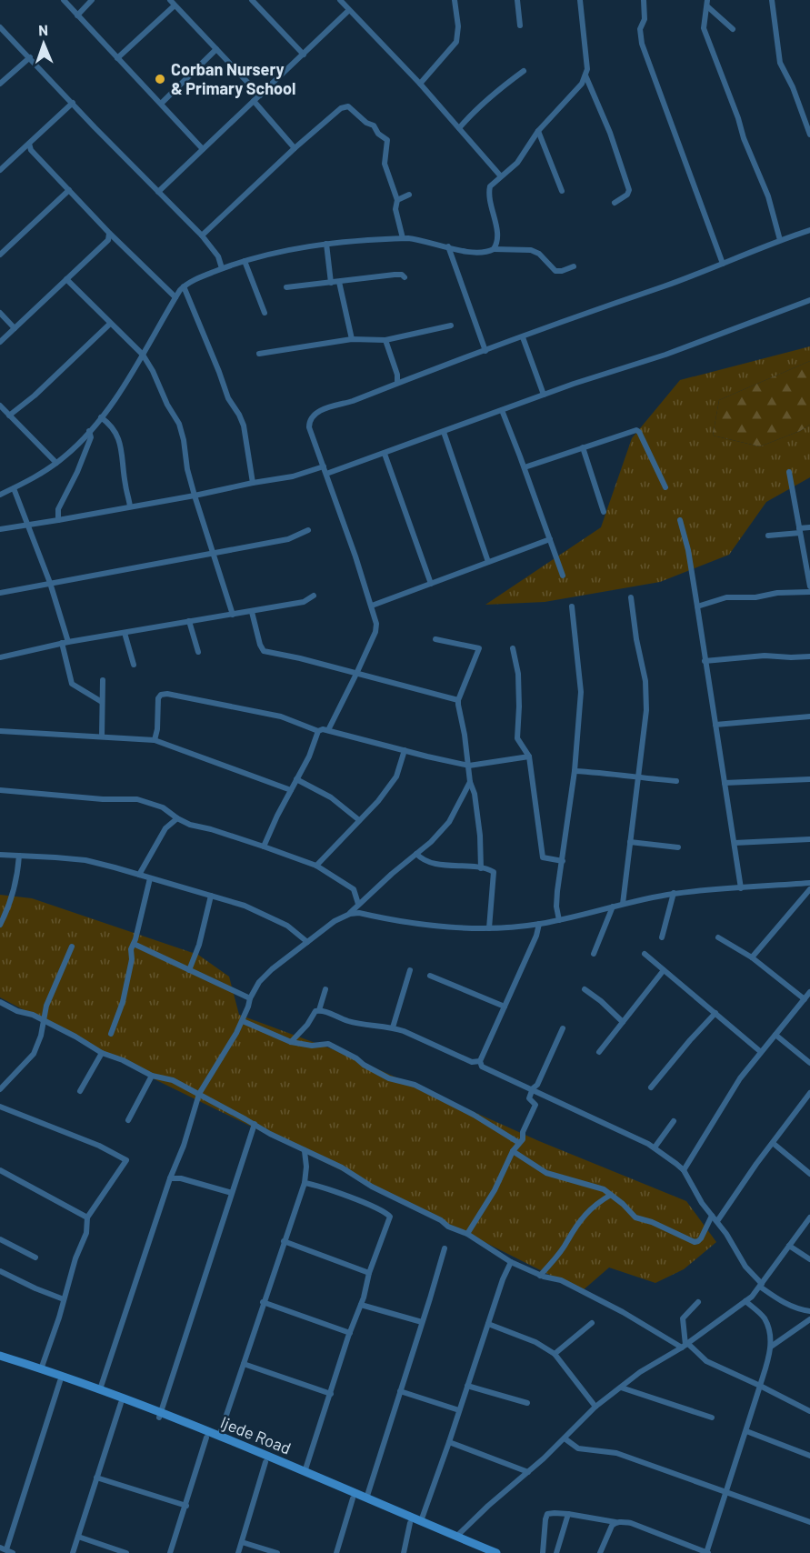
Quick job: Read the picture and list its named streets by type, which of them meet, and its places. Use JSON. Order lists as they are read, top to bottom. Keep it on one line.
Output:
{"streets":{"main road":["Ijede Road"]},"places":["Corban Nursery & Primary School"],"north":"top"}
